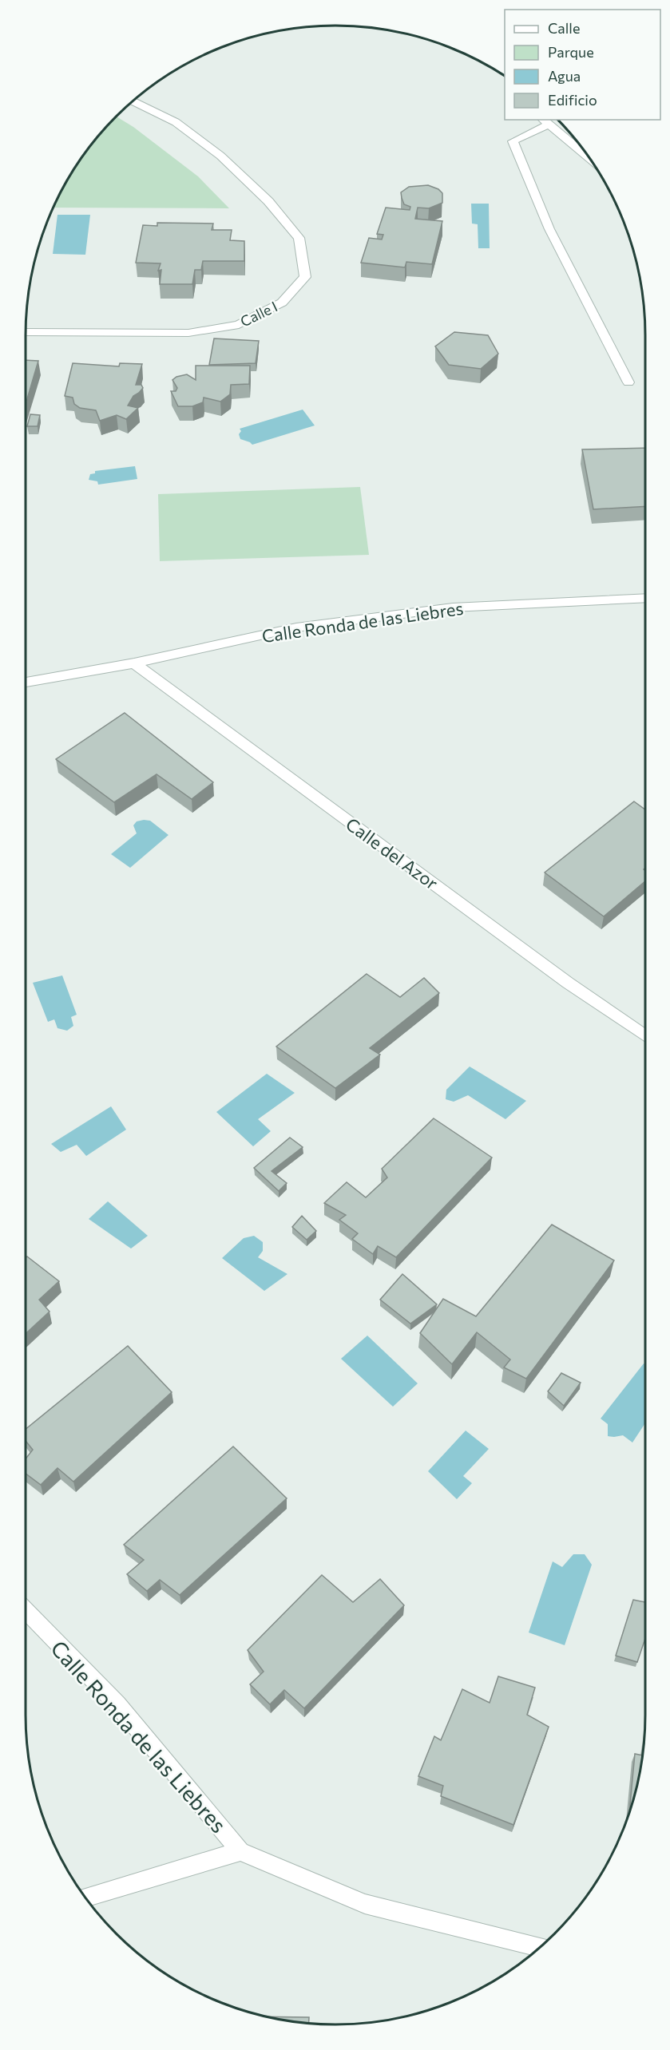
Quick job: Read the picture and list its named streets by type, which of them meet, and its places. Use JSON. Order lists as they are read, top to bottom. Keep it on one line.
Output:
{"streets":{"street":["Calle I","Calle Ronda de las Liebres","Calle del Azor"]},"crossings":[["Calle Ronda de las Liebres","Calle del Azor"]],"legend":["Calle","Parque","Agua","Edificio"]}
